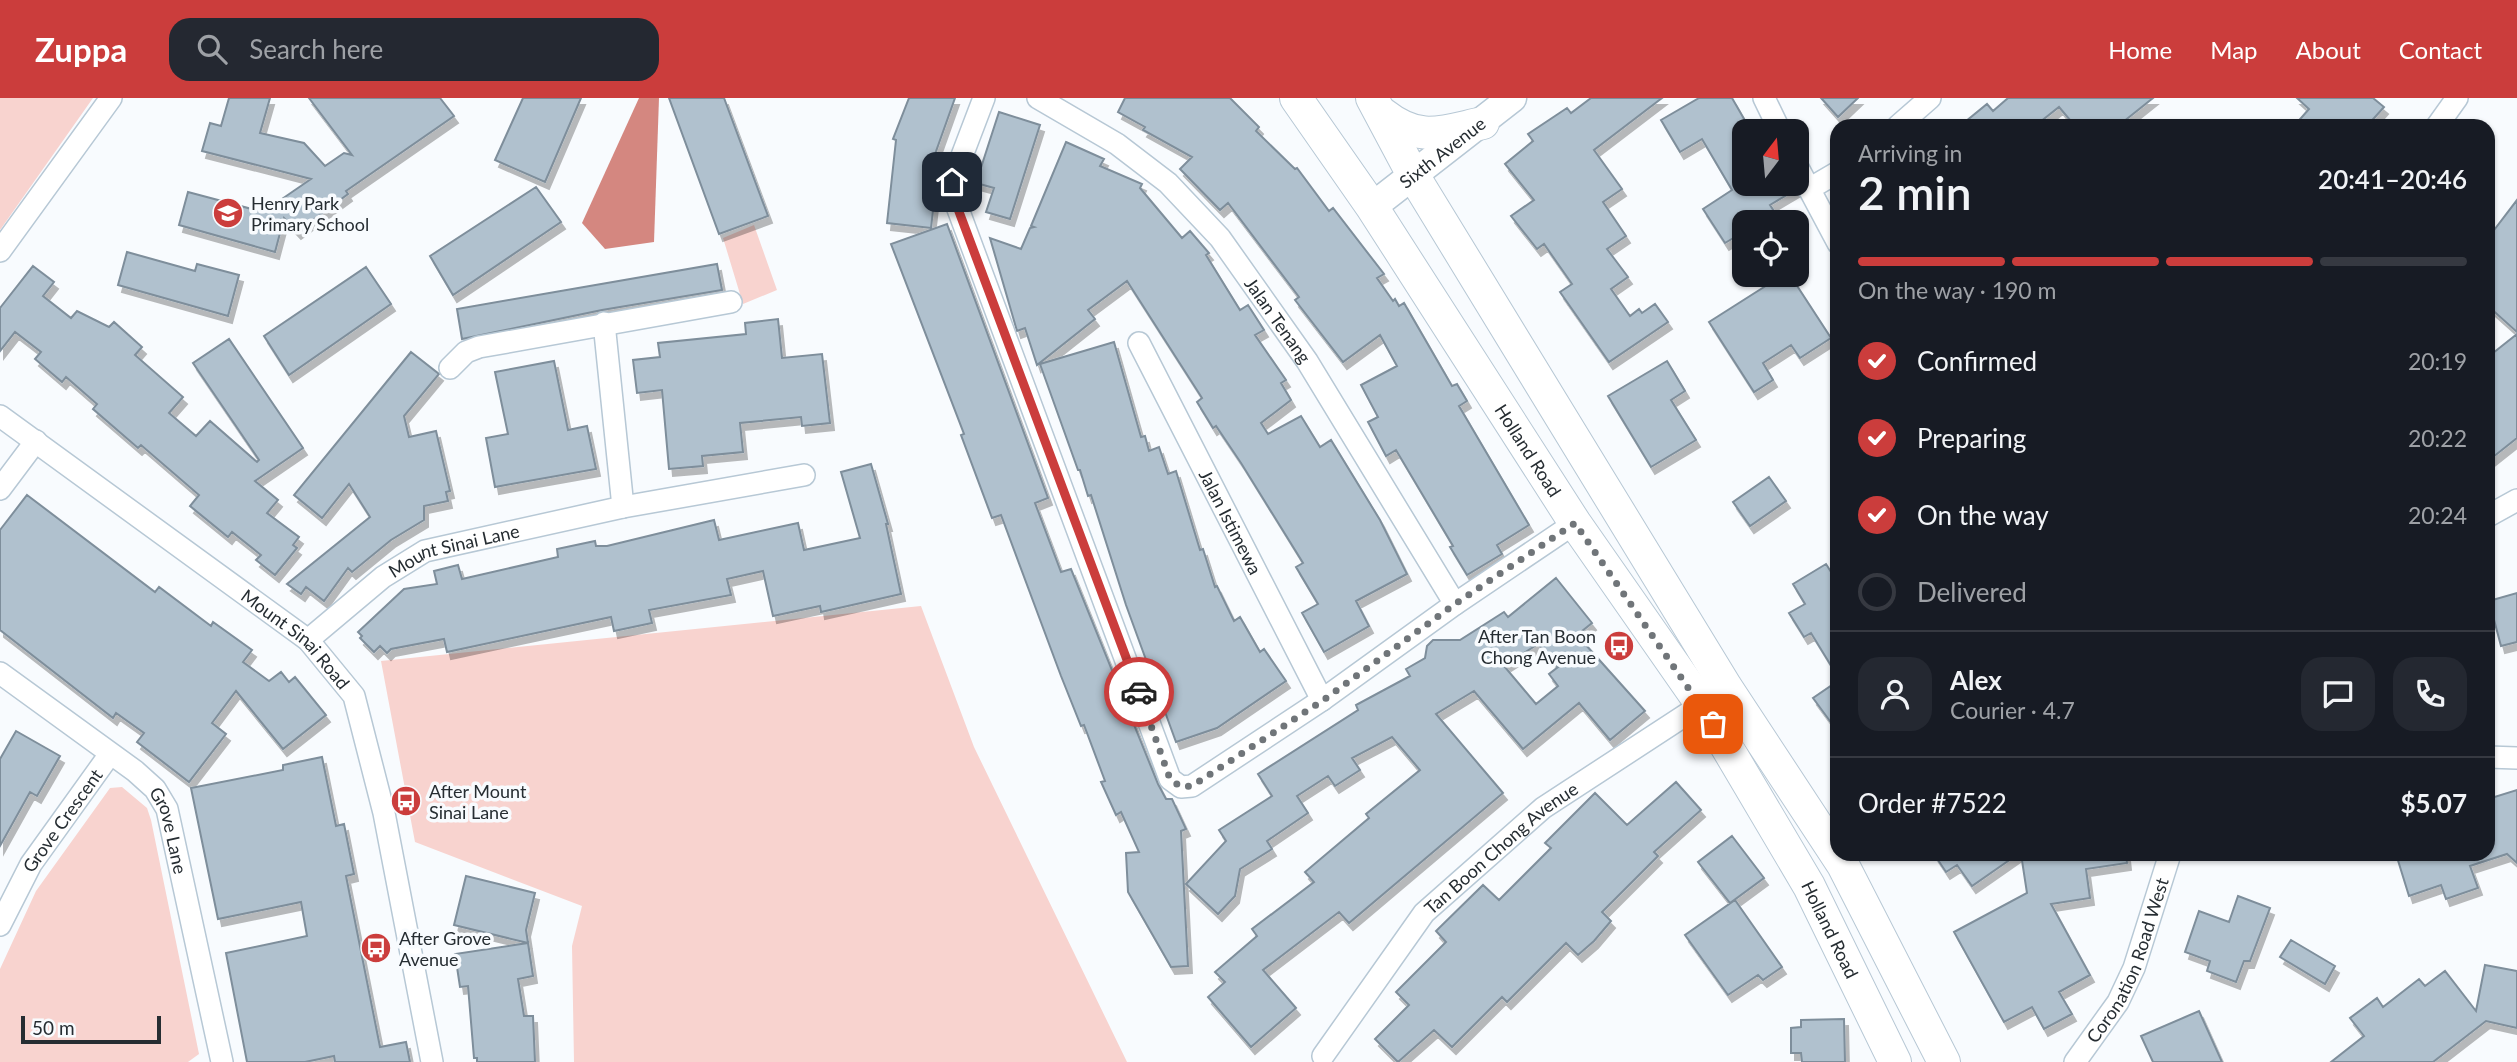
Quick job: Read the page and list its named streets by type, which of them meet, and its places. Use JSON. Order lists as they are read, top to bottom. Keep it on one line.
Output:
{"streets":{"main road":["Sixth Avenue","Holland Road"],"street":["Jalan Tenang","Jalan Istimewa","Mount Sinai Lane","Mount Sinai Road","Grove Crescent","Grove Lane","Tan Boon Chong Avenue","Coronation Road West"]},"crossings":[["Sixth Avenue","Holland Road"],["Holland Road","Tan Boon Chong Avenue"],["Mount Sinai Lane","Mount Sinai Road"],["Grove Crescent","Grove Lane"]],"places":{"school or university":["Henry Park Primary School"],"bus stop":["After Tan Boon Chong Avenue","After Mount Sinai Lane","After Grove Avenue"]},"scale_bar":"50 m","north":"top","page":{"header":"Zuppa","search":"Search here","nav":["Home","Map","About","Contact"],"heading":["2 min","Arriving in","20:41–20:46"],"panel":["Alex","Courier · 4.7","Order #7522","$5.07"],"bar":"On the way · 190 m","list":[["Confirmed","20:19"],["Preparing","20:22"],["On the way","20:24"],"Delivered"],"scale":"50 m"}}
